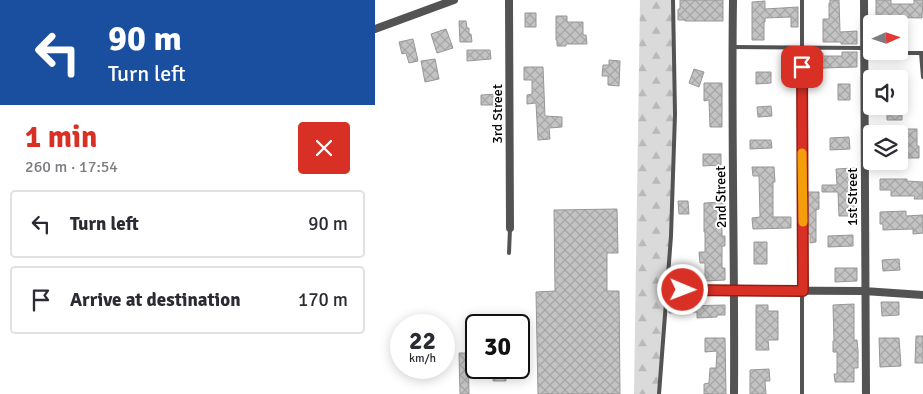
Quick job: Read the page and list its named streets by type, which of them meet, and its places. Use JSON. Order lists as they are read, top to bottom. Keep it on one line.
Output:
{"streets":{"street":["3rd Street","2nd Street","1st Street"]},"north":"right","page":{"turn":["90 m","Turn left"],"heading":["1 min","260 m · 17:54"],"list":[{"name":"Turn left","value":"90 m"},{"name":"Arrive at destination","value":"170 m"}],"speed":"22 km/h","limit":"30"}}
